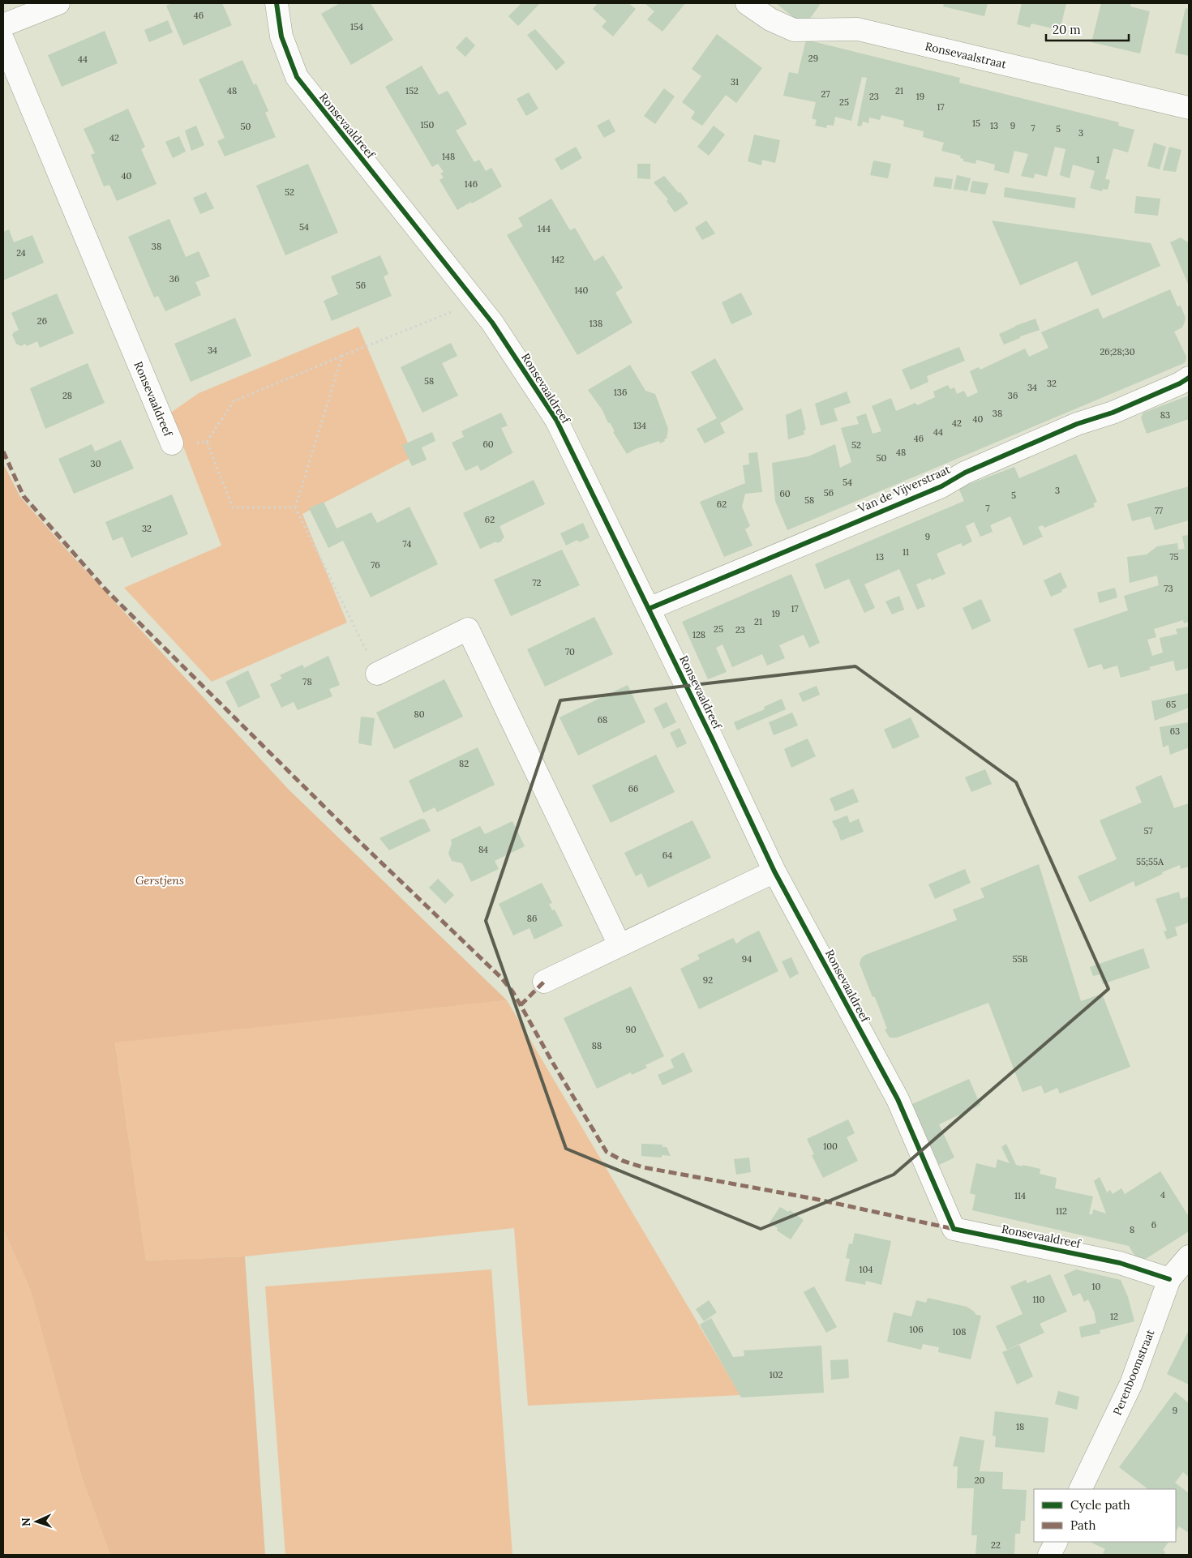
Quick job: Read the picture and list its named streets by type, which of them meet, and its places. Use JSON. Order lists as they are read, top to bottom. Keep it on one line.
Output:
{"streets":{"street":["Ronsevaalstraat","Ronsevaaldreef","Van de Vijverstraat","Perenboomstraat"]},"crossings":[["Ronsevaaldreef","Van de Vijverstraat"],["Ronsevaaldreef","Perenboomstraat"]],"parks":["Gerstjens"],"house_numbers":["46","154","29","44","31","48","152","21","27","23","19","25","17","15","150","13","9","50","7","5","3","42","148","1","40","146","52","54","144","38","24","142","36","56","140","26","138","34","26;28;30","58","32","34","136","28","36","38","83","40","42","134","44","46","60","52","48","50","30","54","3","56","60","5","58","62","7","77","62","32","9","74","11","13","75","76","72","73","17","19","21","25","23","128","70","78","65","80","68","63","82","66","57","84","64","55;55A","86","94","55B","92","90","88","100","4","114","112","6","8","104","10","110","12","106","108","102","9","18","20","22"],"legend":["Cycle path","Path"],"scale_bar":"20 m","north":"left"}
